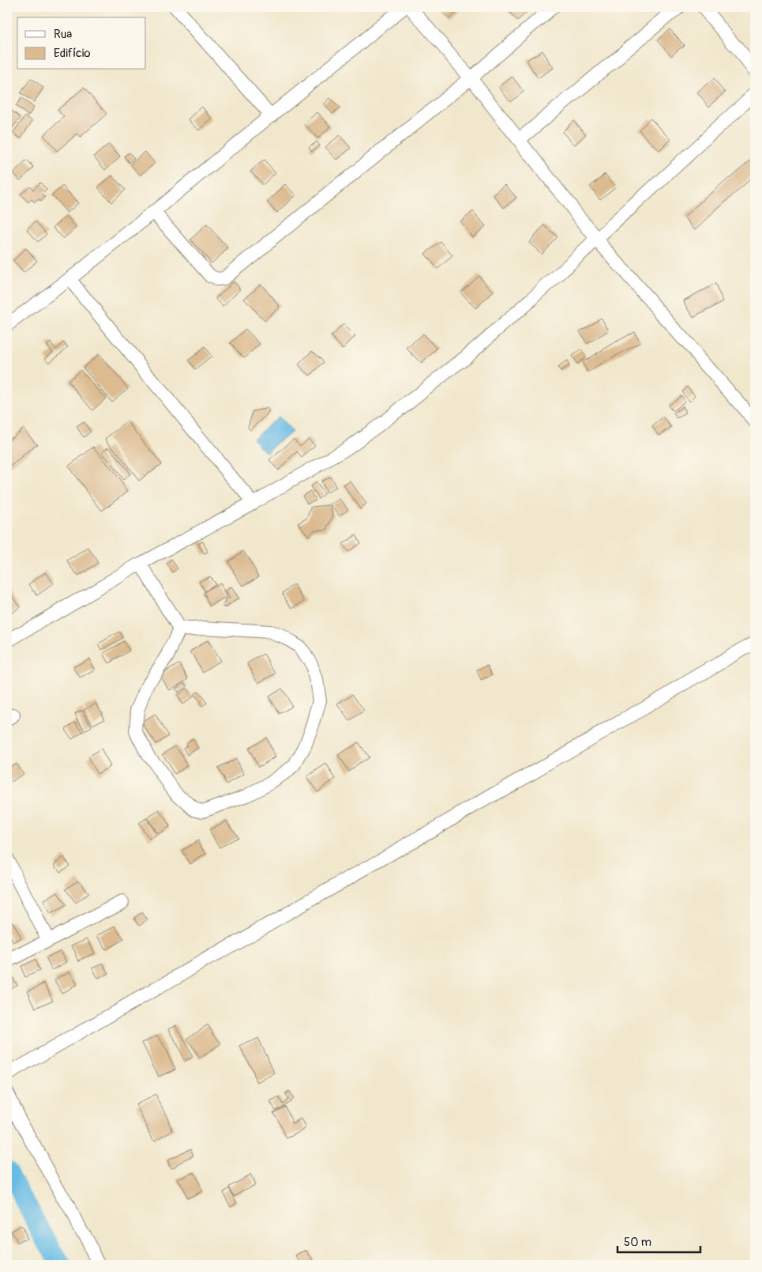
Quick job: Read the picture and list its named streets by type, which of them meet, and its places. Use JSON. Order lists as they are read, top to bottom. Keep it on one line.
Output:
{"legend":["Rua","Edifício"],"scale_bar":"50 m"}
